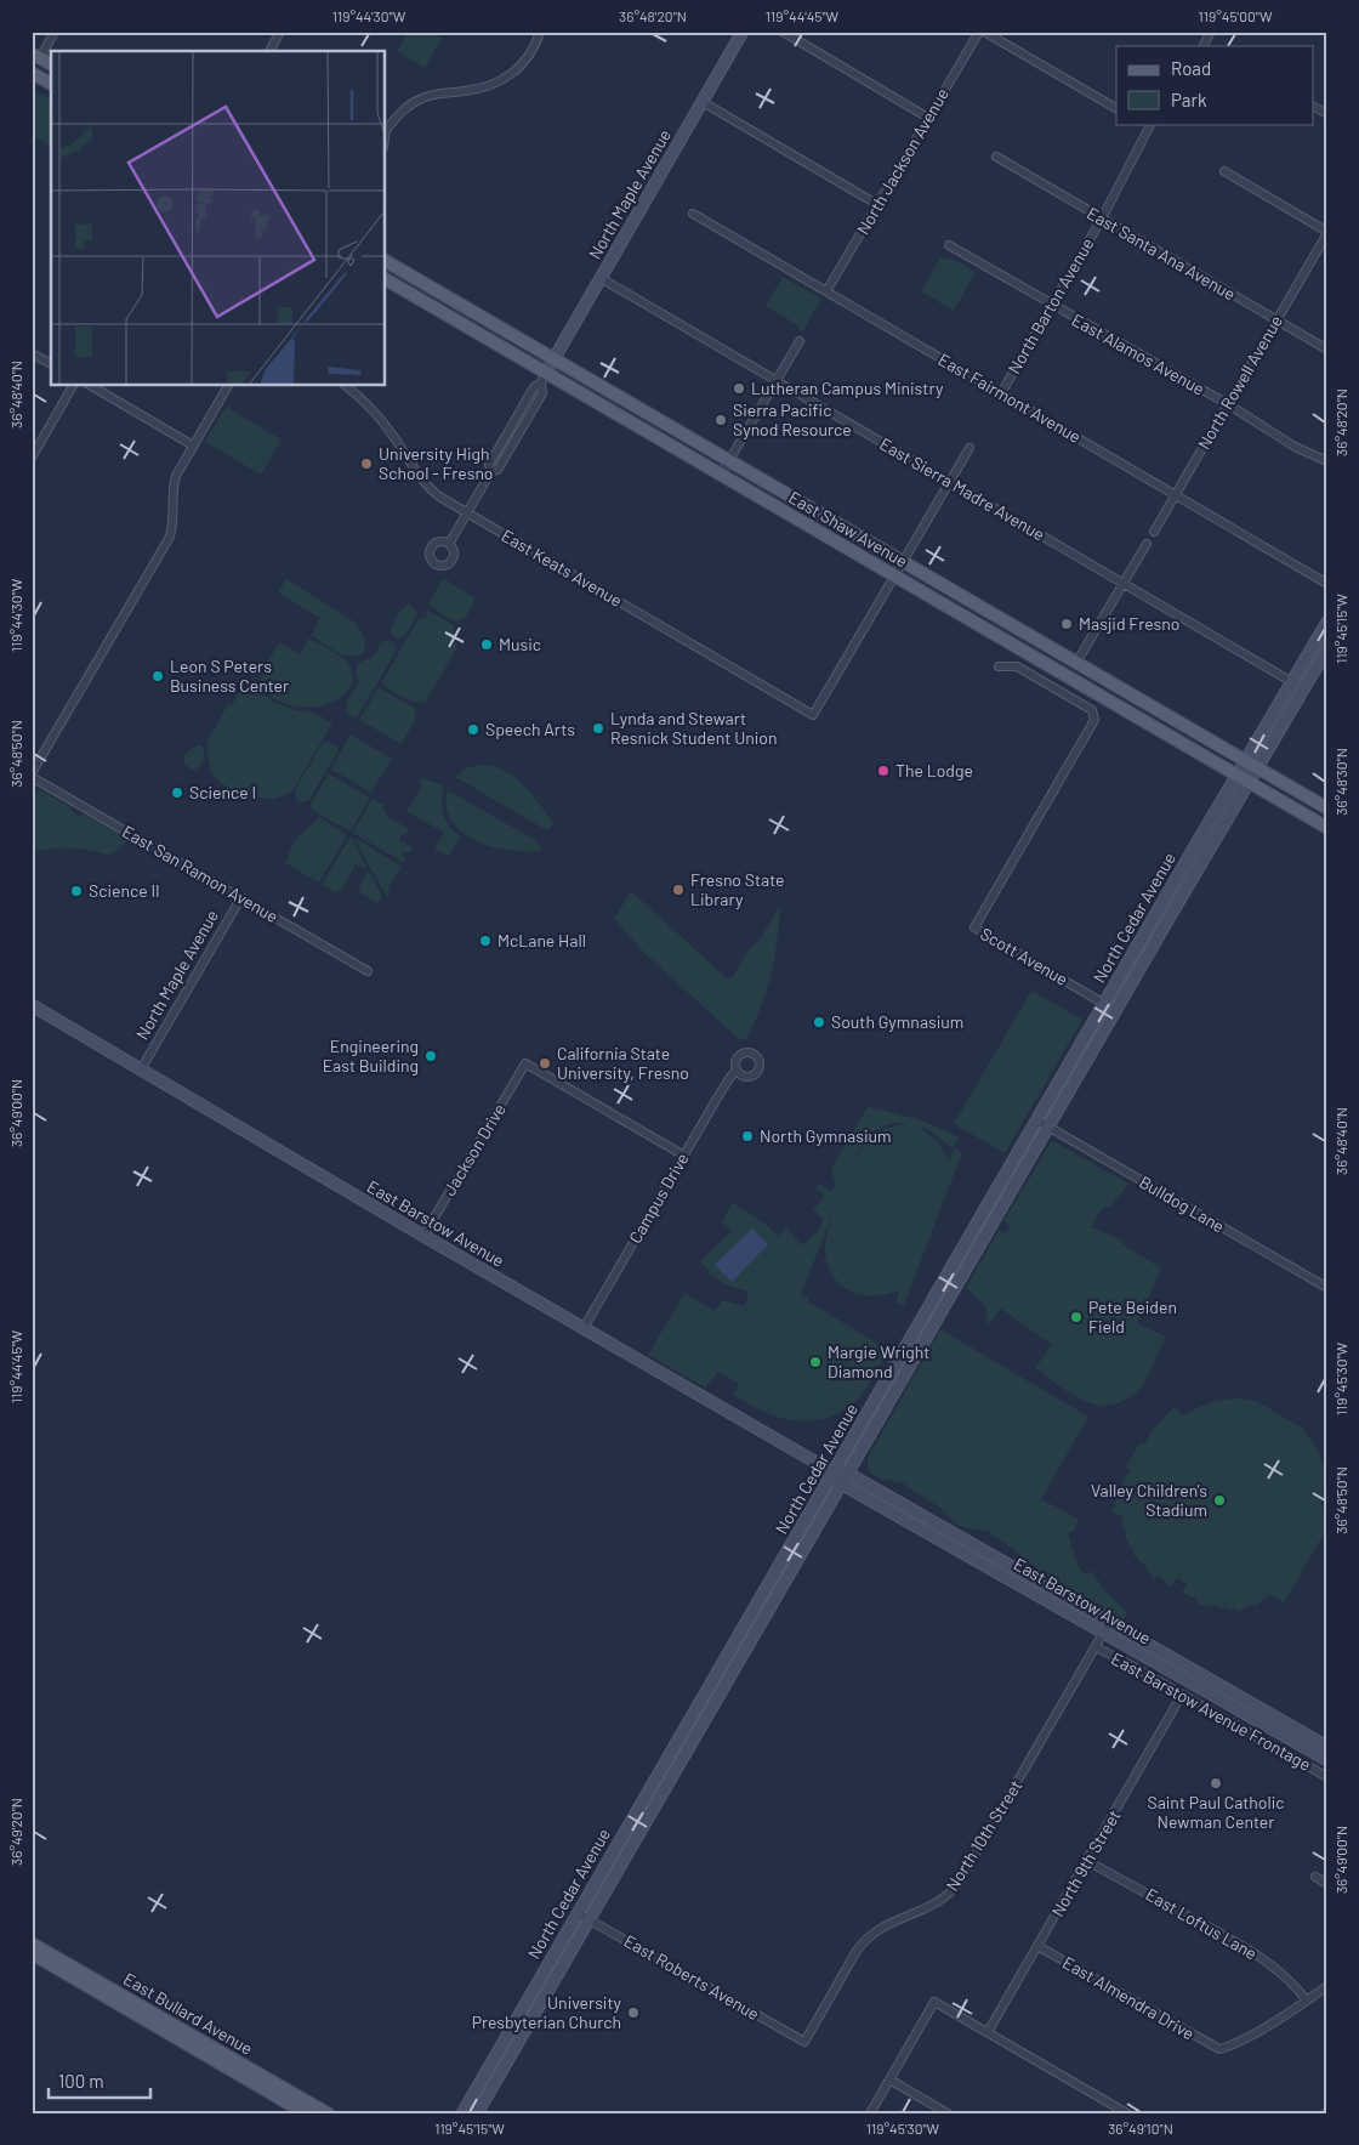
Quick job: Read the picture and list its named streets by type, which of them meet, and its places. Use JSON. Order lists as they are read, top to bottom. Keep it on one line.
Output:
{"streets":{"main road":["North Maple Avenue","East Shaw Avenue","North Cedar Avenue","East Barstow Avenue","East Bullard Avenue"],"street":["North Jackson Avenue","East Santa Ana Avenue","North Barton Avenue","East Alamos Avenue","North Rowell Avenue","East Fairmont Avenue","East Sierra Madre Avenue","East Keats Avenue","East San Ramon Avenue","Scott Avenue","Jackson Drive","Campus Drive","Bulldog Lane","East Barstow Avenue Frontage","North 10th Street","North 9th Street","East Loftus Lane","East Roberts Avenue","East Almendra Drive"]},"crossings":[["North Jackson Avenue","East Fairmont Avenue"],["North Maple Avenue","East Sierra Madre Avenue"],["North Maple Avenue","East Shaw Avenue"],["North Maple Avenue","East San Ramon Avenue"],["North Maple Avenue","East Barstow Avenue"],["East Santa Ana Avenue","North Barton Avenue"],["East Santa Ana Avenue","North Rowell Avenue"],["North Barton Avenue","East Alamos Avenue"],["North Barton Avenue","East Fairmont Avenue"],["East Alamos Avenue","North Rowell Avenue"],["North Rowell Avenue","East Fairmont Avenue"],["East Sierra Madre Avenue","North Cedar Avenue"],["East Shaw Avenue","East Keats Avenue"],["East Shaw Avenue","North Cedar Avenue"],["North Cedar Avenue","Scott Avenue"],["North Cedar Avenue","Bulldog Lane"],["North Cedar Avenue","East Barstow Avenue"],["North Cedar Avenue","East Roberts Avenue"],["Jackson Drive","Campus Drive"],["Jackson Drive","East Barstow Avenue"],["Campus Drive","East Barstow Avenue"],["East Barstow Avenue","North 10th Street"],["East Barstow Avenue Frontage","North 10th Street"],["East Barstow Avenue Frontage","North 9th Street"],["North 10th Street","East Roberts Avenue"],["North 9th Street","East Loftus Lane"],["North 9th Street","East Almendra Drive"],["East Loftus Lane","East Almendra Drive"]],"places":["Lutheran Campus Ministry","Sierra Pacific Synod Resource","University High School - Fresno","Masjid Fresno","Music","Leon S Peters Business Center","Lynda and Stewart Resnick Student Union","Speech Arts","The Lodge","Science I","Fresno State Library","Science II","McLane Hall","South Gymnasium","Engineering East Building","California State University, Fresno","North Gymnasium","Pete Beiden Field","Margie Wright Diamond","Valley Children's Stadium","Saint Paul Catholic Newman Center","University Presbyterian Church"],"legend":["Road","Park"],"scale_bar":"100 m","coordinates":["119°44'30\"W","36°48'20\"N","119°44'45\"W","119°45'00\"W","36°48'40\"N","119°45'15\"W","36°48'50\"N","36°48'30\"N","36°49'00\"N","119°45'30\"W","36°49'20\"N","36°49'10\"N"]}
